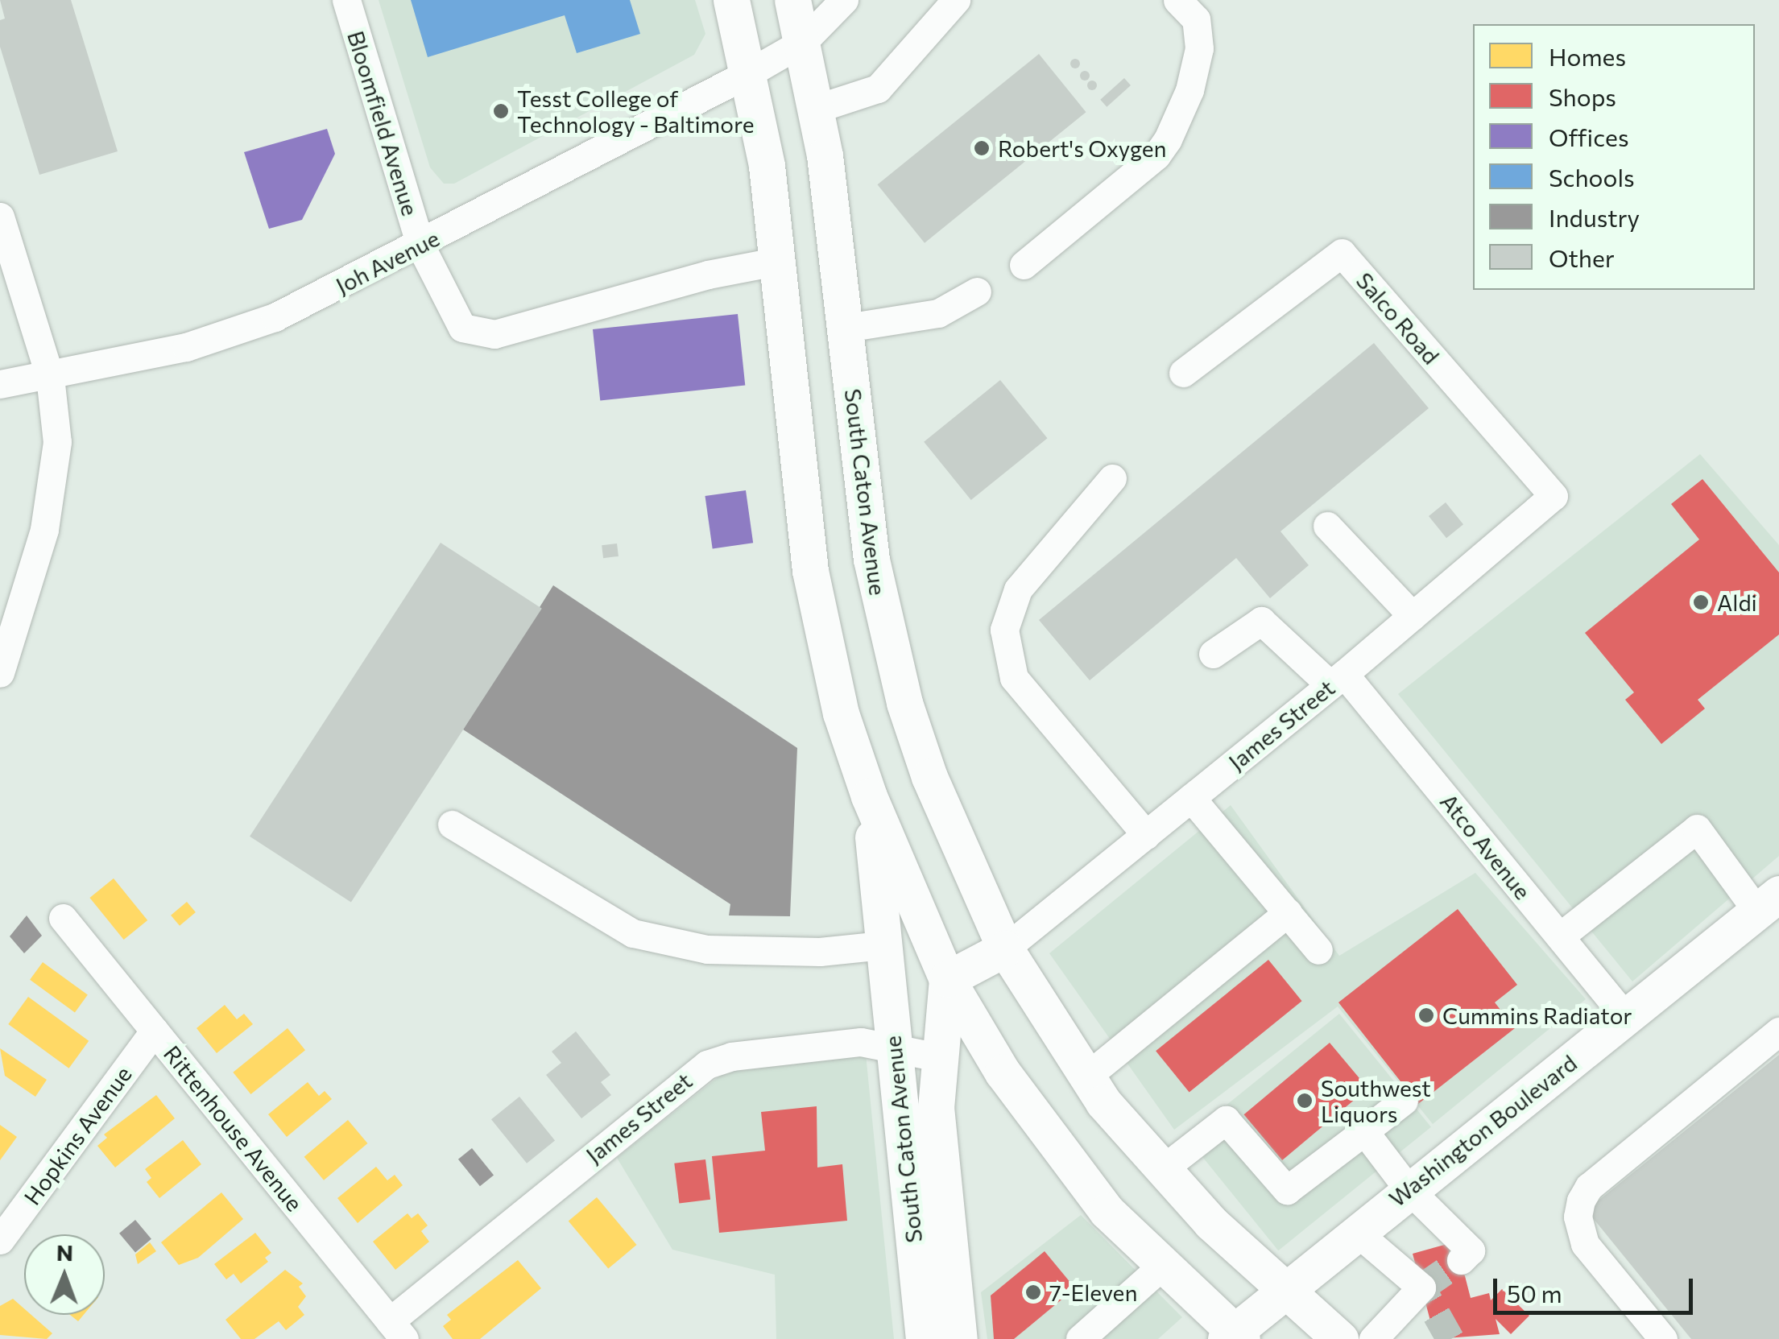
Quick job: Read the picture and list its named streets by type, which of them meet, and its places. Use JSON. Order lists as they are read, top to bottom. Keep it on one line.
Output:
{"streets":{"main road":["South Caton Avenue","Washington Boulevard"],"street":["Bloomfield Avenue","Joh Avenue","Salco Road","James Street","Atco Avenue","Rittenhouse Avenue","Hopkins Avenue"]},"crossings":[["Bloomfield Avenue","Joh Avenue"],["Bloomfield Avenue","South Caton Avenue"],["Joh Avenue","South Caton Avenue"],["Salco Road","James Street"],["South Caton Avenue","James Street"],["South Caton Avenue","Washington Boulevard"],["James Street","Atco Avenue"],["James Street","Rittenhouse Avenue"],["Atco Avenue","Washington Boulevard"],["Rittenhouse Avenue","Hopkins Avenue"]],"places":["Tesst College of Technology - Baltimore","Robert's Oxygen","Aldi","Cummins Radiator","Southwest Liquors","7-Eleven"],"legend":["Homes","Shops","Offices","Schools","Industry","Other"],"scale_bar":"50 m","north":"top"}
